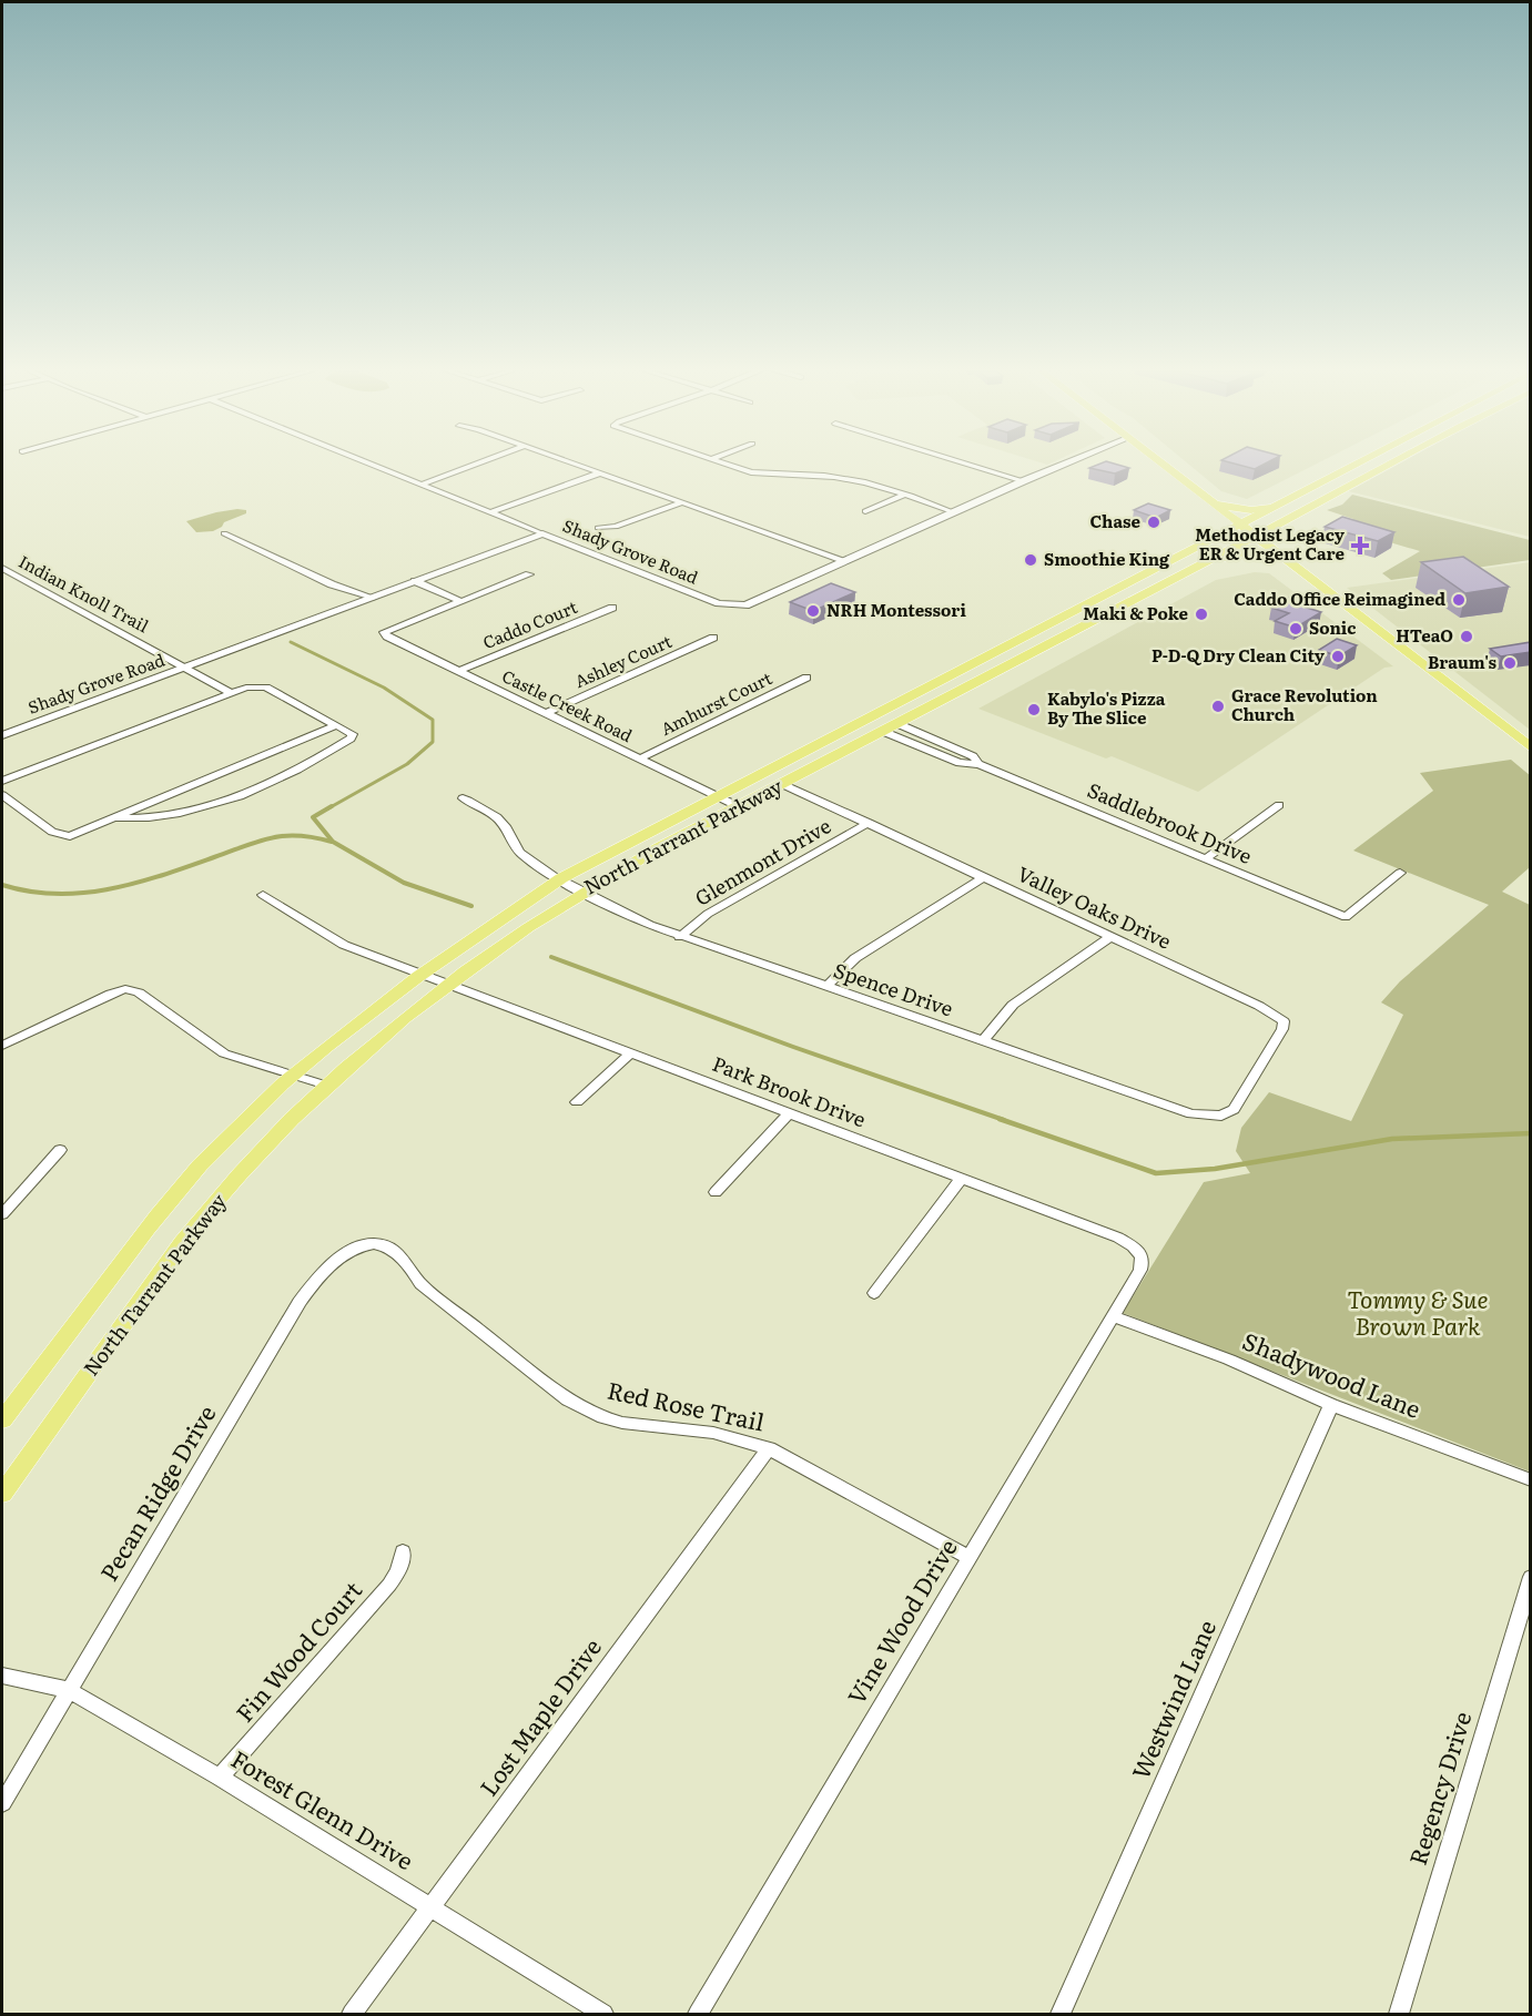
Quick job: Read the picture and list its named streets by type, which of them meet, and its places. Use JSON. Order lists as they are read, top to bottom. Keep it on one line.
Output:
{"streets":{"main road":["North Tarrant Parkway"],"street":["Shady Grove Road","Indian Knoll Trail","Caddo Court","Ashley Court","Amhurst Court","Castle Creek Road","Saddlebrook Drive","Glenmont Drive","Valley Oaks Drive","Spence Drive","Park Brook Drive","Shadywood Lane","Red Rose Trail","Pecan Ridge Drive","Vine Wood Drive","Fin Wood Court","Westwind Lane","Lost Maple Drive","Regency Drive","Forest Glenn Drive"]},"crossings":[["Shady Grove Road","Indian Knoll Trail"],["Caddo Court","Castle Creek Road"],["Ashley Court","Castle Creek Road"],["Amhurst Court","Castle Creek Road"],["Castle Creek Road","North Tarrant Parkway"],["Saddlebrook Drive","North Tarrant Parkway"],["North Tarrant Parkway","Valley Oaks Drive"],["North Tarrant Parkway","Spence Drive"],["North Tarrant Parkway","Park Brook Drive"],["Glenmont Drive","Valley Oaks Drive"],["Glenmont Drive","Spence Drive"],["Valley Oaks Drive","Spence Drive"],["Park Brook Drive","Vine Wood Drive"],["Shadywood Lane","Vine Wood Drive"],["Shadywood Lane","Westwind Lane"],["Red Rose Trail","Pecan Ridge Drive"],["Red Rose Trail","Vine Wood Drive"],["Red Rose Trail","Lost Maple Drive"],["Pecan Ridge Drive","Forest Glenn Drive"],["Fin Wood Court","Forest Glenn Drive"],["Lost Maple Drive","Forest Glenn Drive"]],"parks":["Tommy & Sue Brown Park"],"places":{"other":["Chase","Smoothie King","Caddo Office Reimagined","NRH Montessori","Maki & Poke","Sonic","HTeaO","P-D-Q Dry Clean City","Braum's","Grace Revolution Church","Kabylo's Pizza By The Slice"],"health":["Methodist Legacy ER & Urgent Care"]}}
